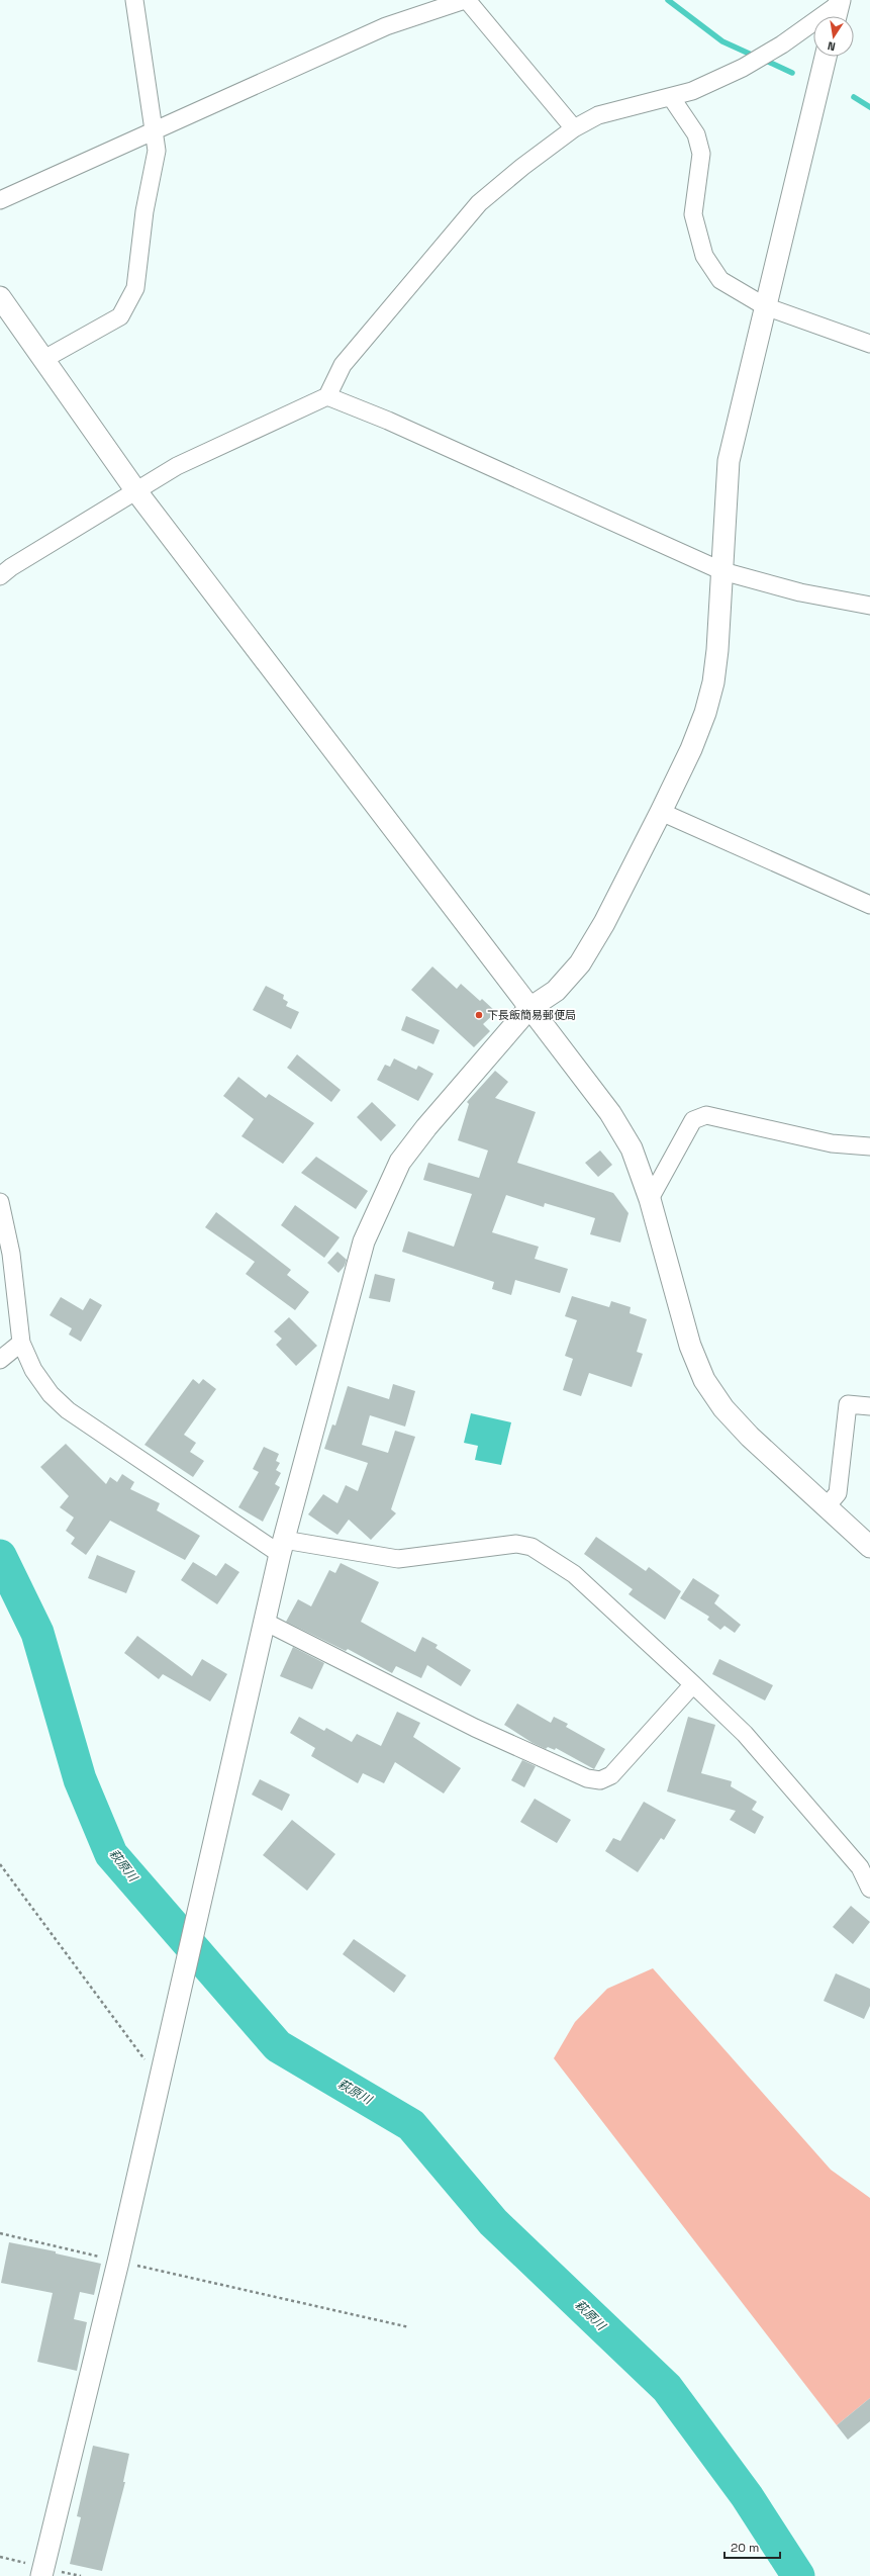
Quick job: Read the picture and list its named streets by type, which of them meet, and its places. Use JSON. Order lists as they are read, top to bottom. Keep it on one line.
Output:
{"water":["萩原川"],"places":["下長飯簡易郵便局"],"scale_bar":"20 m","north":"bottom"}
